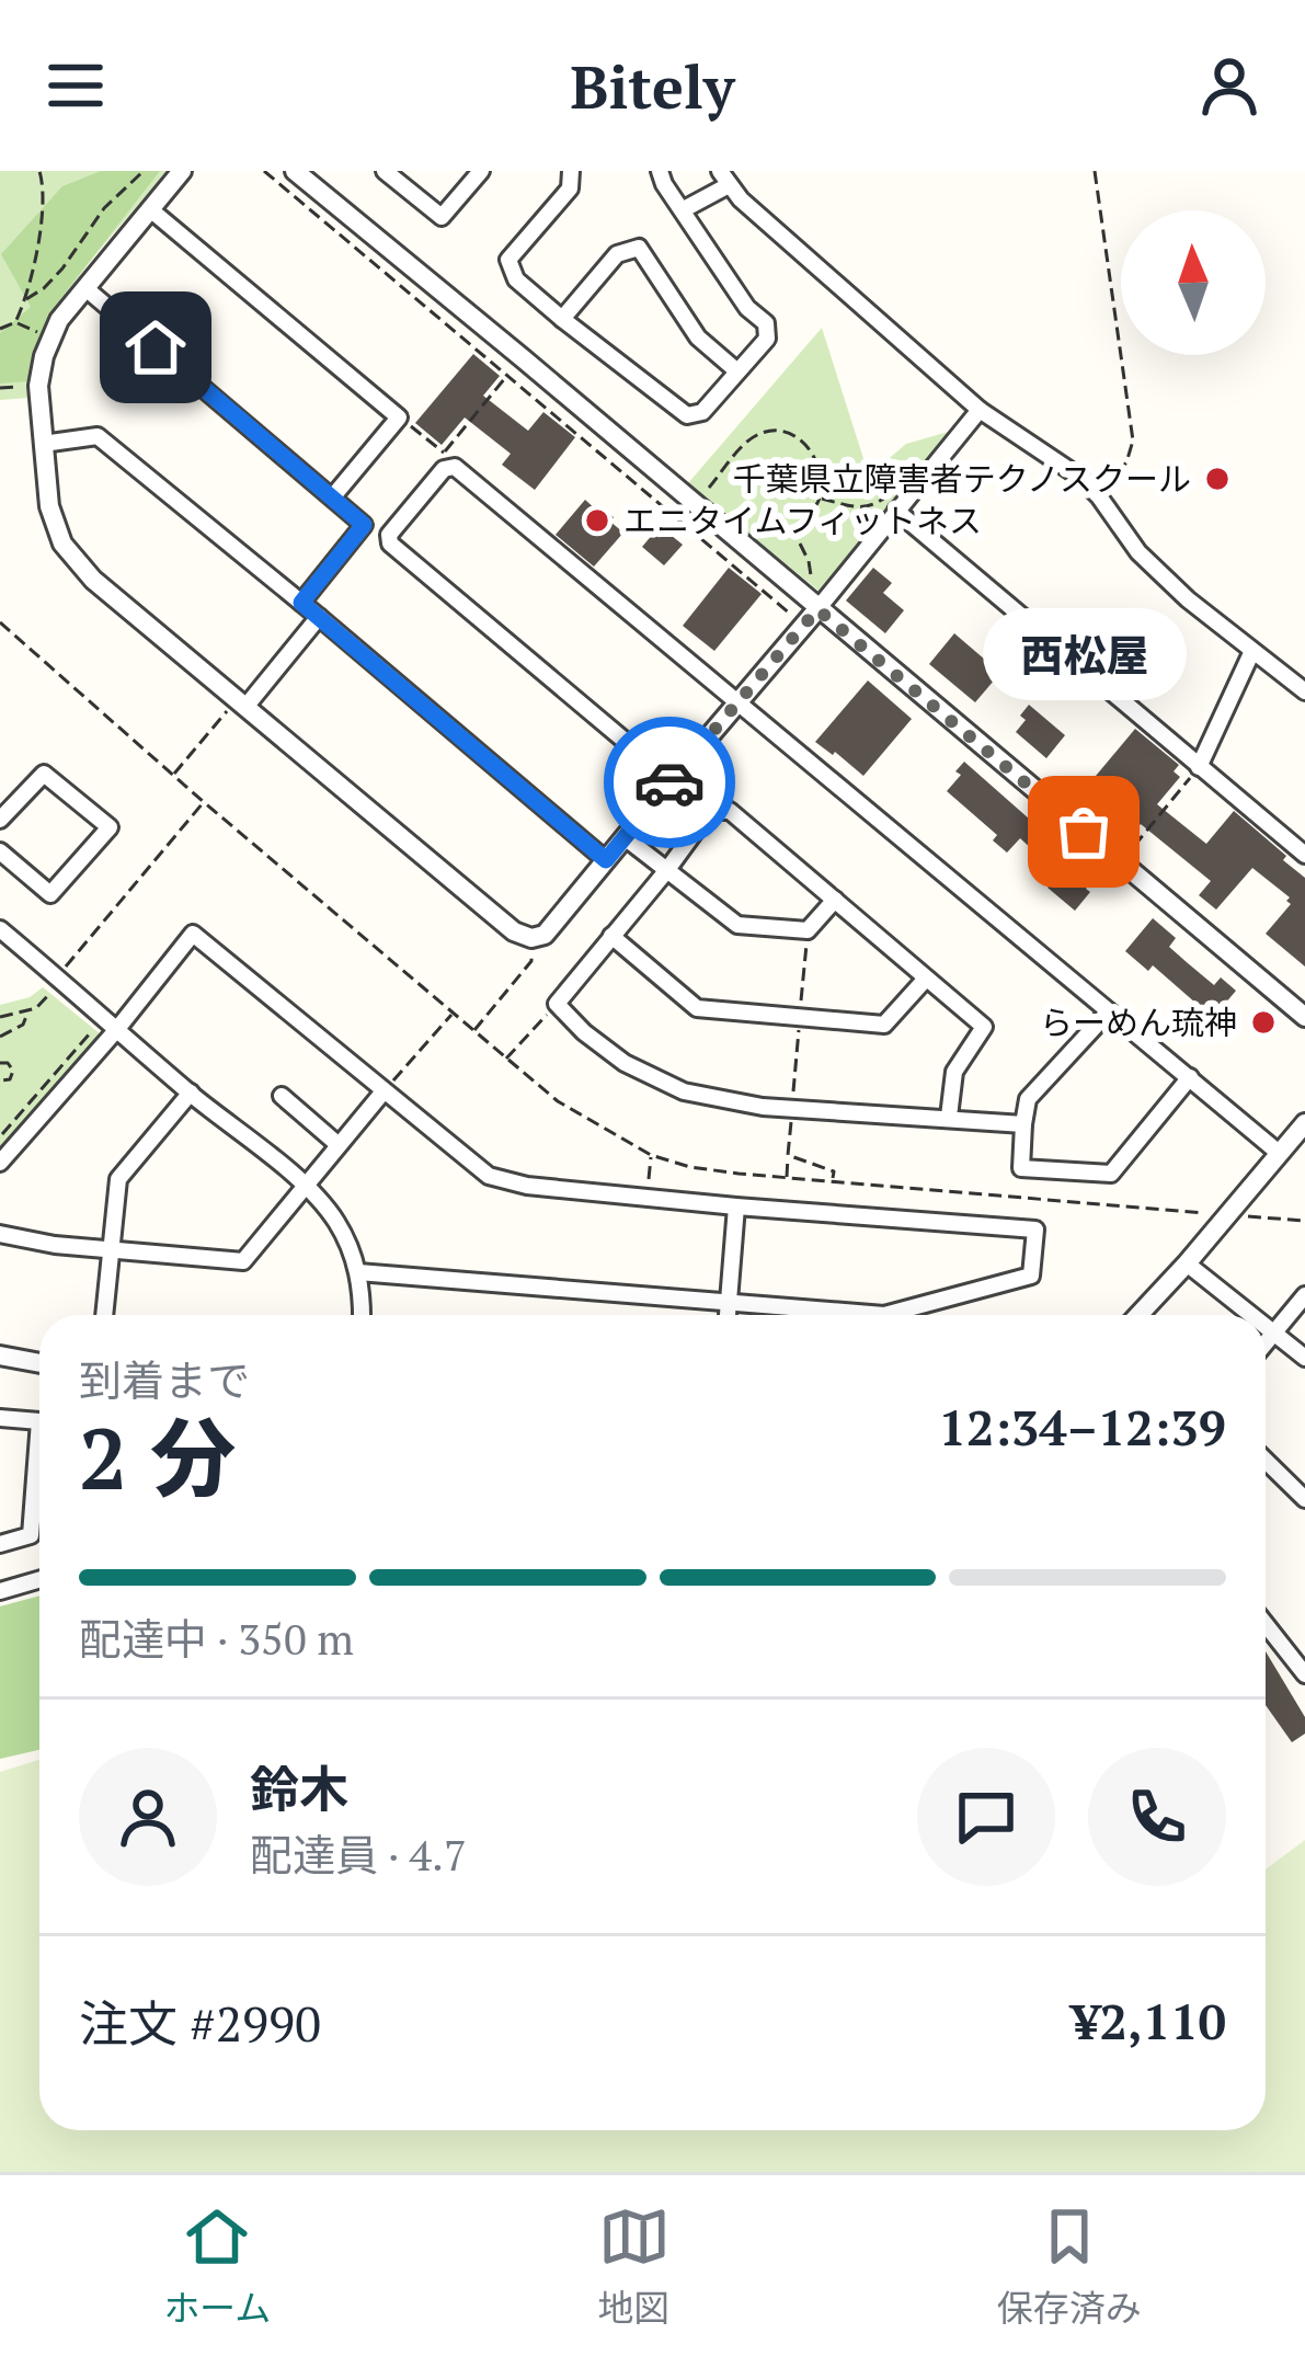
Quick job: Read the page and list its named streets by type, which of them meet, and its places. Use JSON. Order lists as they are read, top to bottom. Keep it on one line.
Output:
{"places":["千葉県立障害者テクノスクール","エニタイムフィットネス","西松屋","らーめん琉神"],"north":"top","page":{"header":"Bitely","bubble":"西松屋","heading":["2 分","到着まで","12:34–12:39"],"panel":["鈴木","配達員 · 4.7","注文 #2990","¥2,110"],"bar":"配達中 · 350 m","tabs":["ホーム","地図","保存済み"]}}
